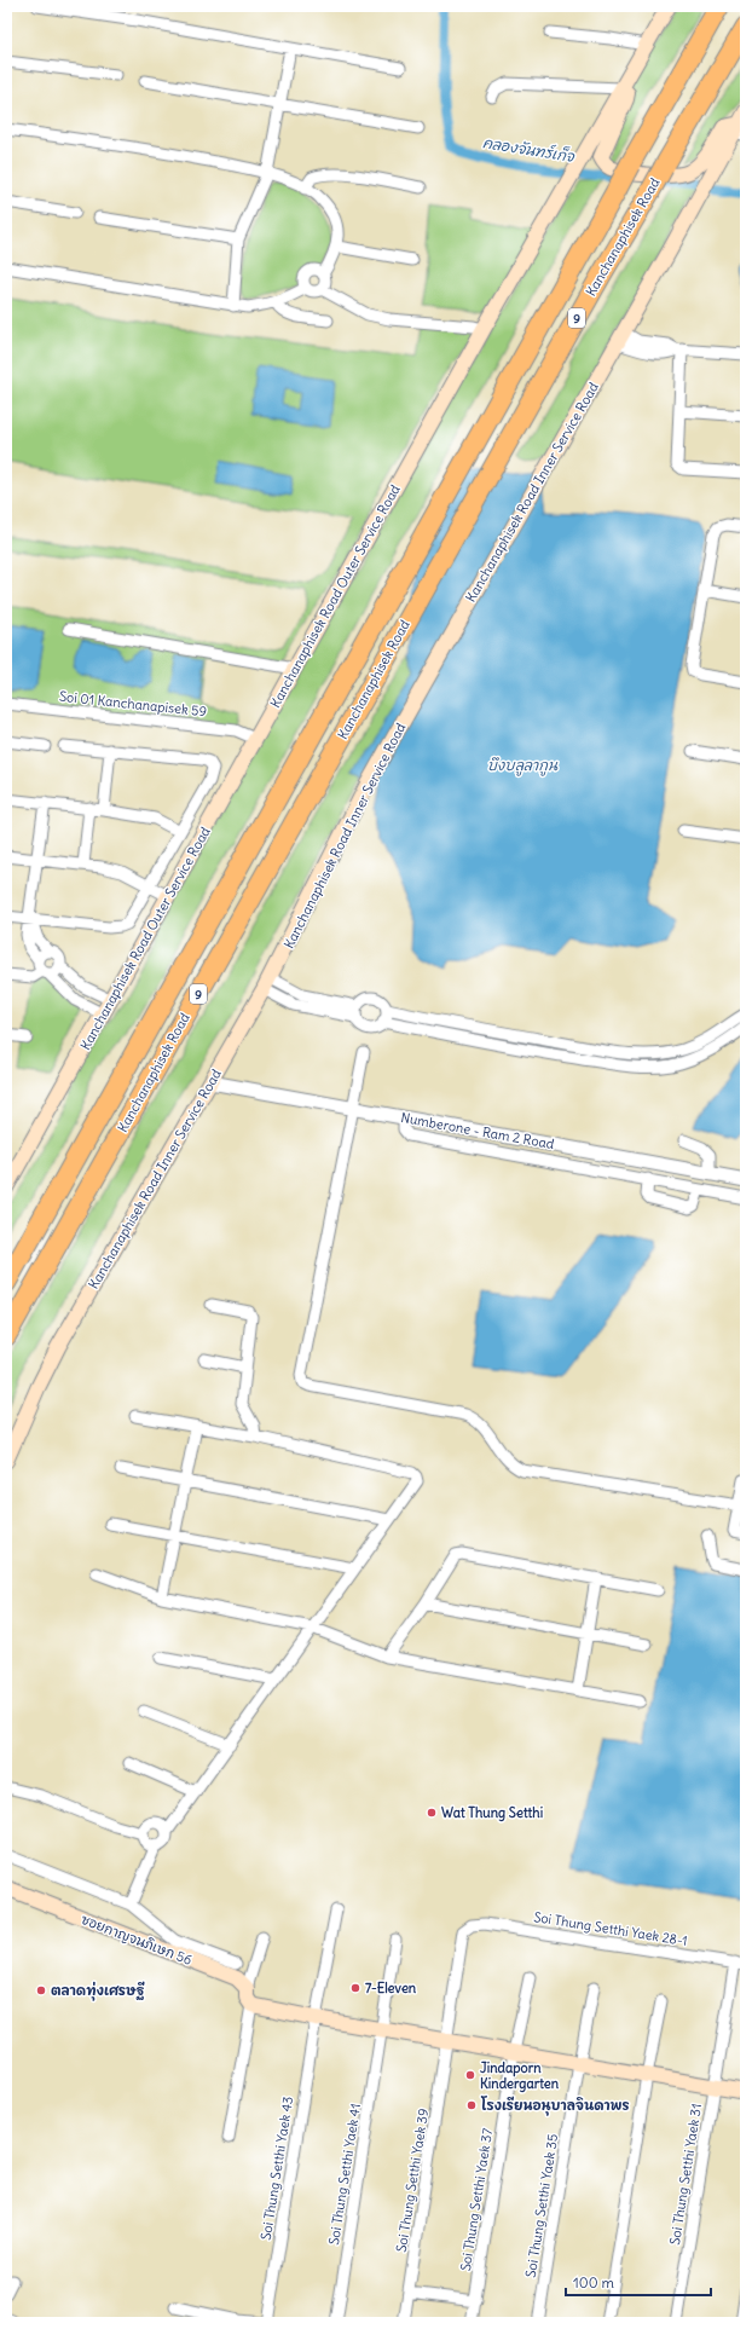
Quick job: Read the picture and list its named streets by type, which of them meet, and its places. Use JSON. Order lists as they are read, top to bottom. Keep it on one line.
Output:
{"streets":{"highway":["Kanchanaphisek Road","9"],"main road":["Kanchanaphisek Road Inner Service Road","Kanchanaphisek Road Outer Service Road","ซอยกาญจนภิเษก 56"],"street":["Soi 01 Kanchanapisek 59","Numberone - Ram 2 Road","Soi Thung Setthi Yaek 28-1","Soi Thung Setthi Yaek 43","Soi Thung Setthi Yaek 41","Soi Thung Setthi Yaek 31","Soi Thung Setthi Yaek 39","Soi Thung Setthi Yaek 37","Soi Thung Setthi Yaek 35"]},"crossings":[["Kanchanaphisek Road Inner Service Road","Numberone - Ram 2 Road"],["Kanchanaphisek Road Outer Service Road","Soi 01 Kanchanapisek 59"],["Soi Thung Setthi Yaek 28-1","Soi Thung Setthi Yaek 31"],["Soi Thung Setthi Yaek 28-1","Soi Thung Setthi Yaek 39"]],"water":["คลองจันทร์เก็จ","บึงบลูลากูน"],"places":["Wat Thung Setthi","7-Eleven","ตลาดทุ่งเศรษฐี","Jindaporn Kindergarten","โรงเรียนอนุบาลจินดาพร"],"scale_bar":"100 m"}
